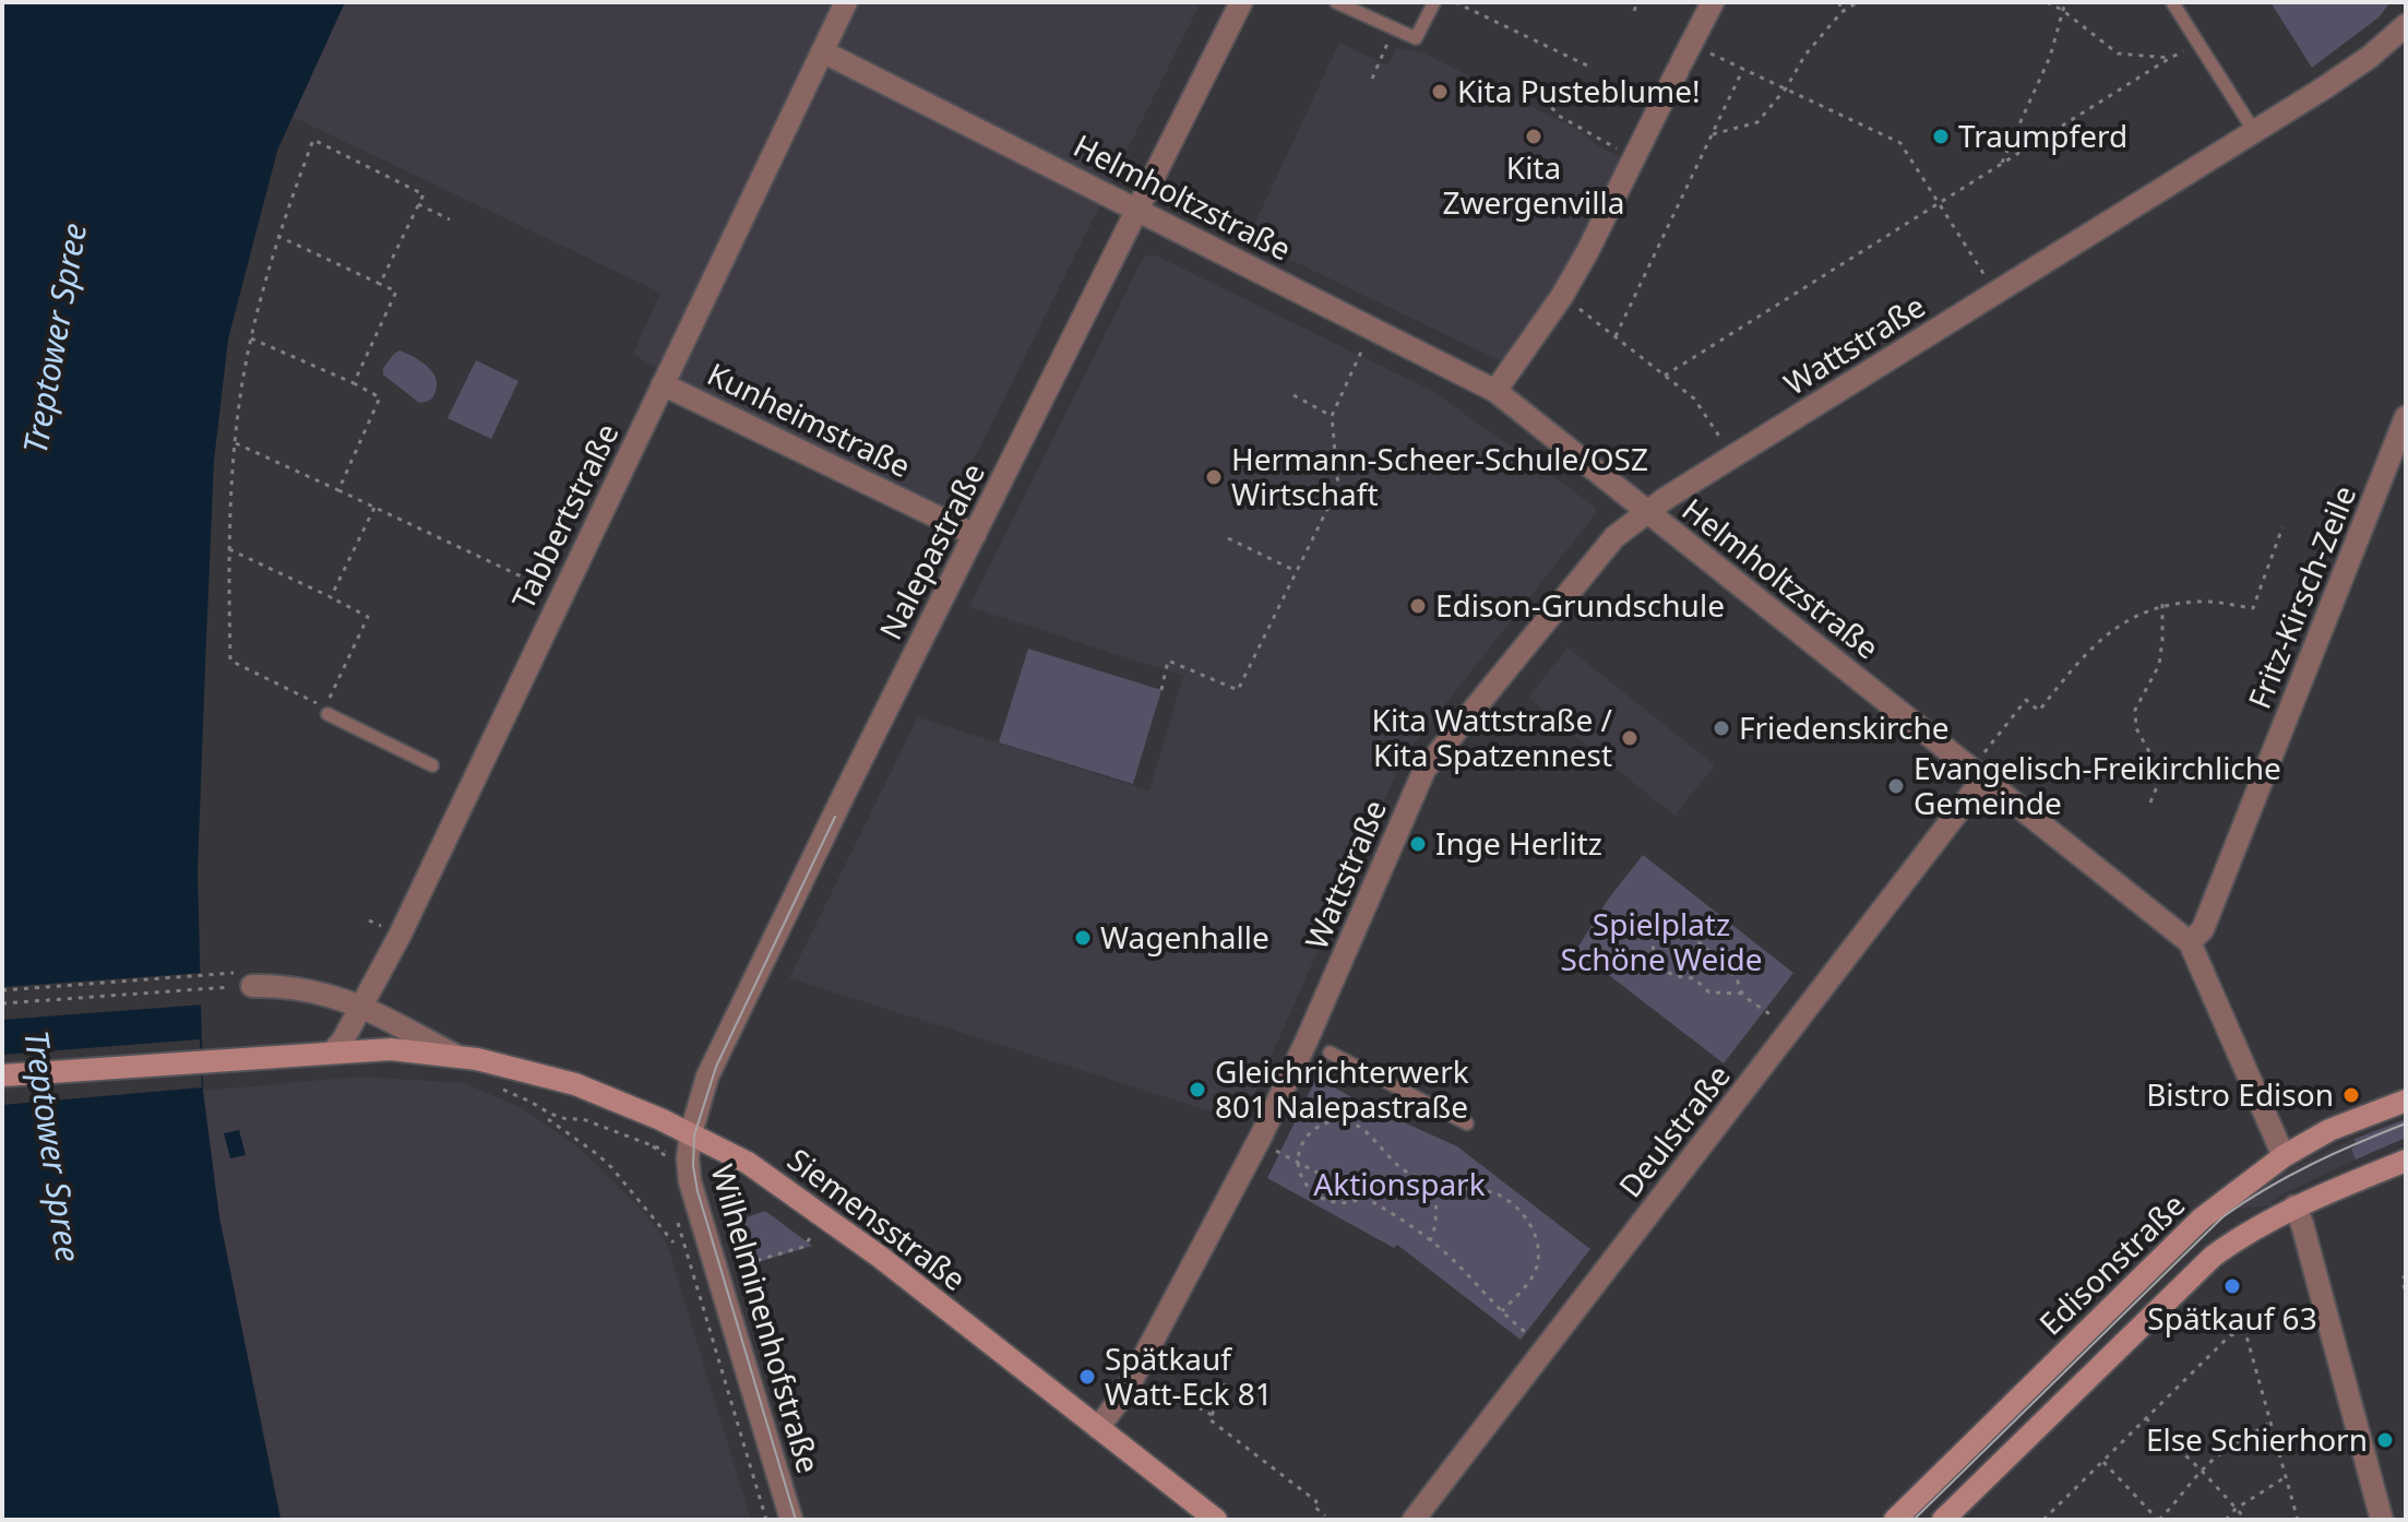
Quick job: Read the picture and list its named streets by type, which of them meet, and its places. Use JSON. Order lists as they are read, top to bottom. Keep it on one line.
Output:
{"streets":{"main road":["Siemensstraße","Edisonstraße"],"street":["Helmholtzstraße","Wattstraße","Kunheimstraße","Tabbertstraße","Nalepastraße","Fritz-Kirsch-Zeile","Deulstraße","Wilhelminenhofstraße"]},"crossings":[["Helmholtzstraße","Wattstraße"],["Helmholtzstraße","Tabbertstraße"],["Helmholtzstraße","Nalepastraße"],["Helmholtzstraße","Fritz-Kirsch-Zeile"],["Helmholtzstraße","Deulstraße"],["Helmholtzstraße","Edisonstraße"],["Wattstraße","Siemensstraße"],["Kunheimstraße","Tabbertstraße"],["Kunheimstraße","Nalepastraße"],["Tabbertstraße","Siemensstraße"],["Nalepastraße","Siemensstraße"],["Nalepastraße","Wilhelminenhofstraße"],["Siemensstraße","Wilhelminenhofstraße"]],"water":["Treptower Spree"],"parks":["Spielplatz Schöne Weide","Aktionspark"],"places":["Kita Pusteblume!","Kita Zwergenvilla","Traumpferd","Hermann-Scheer-Schule/OSZ Wirtschaft","Edison-Grundschule","Friedenskirche","Kita Wattstraße / Kita Spatzennest","Evangelisch-Freikirchliche Gemeinde","Inge Herlitz","Wagenhalle","Gleichrichterwerk 801 Nalepastraße","Bistro Edison","Spätkauf 63","Spätkauf Watt-Eck 81","Else Schierhorn"]}
